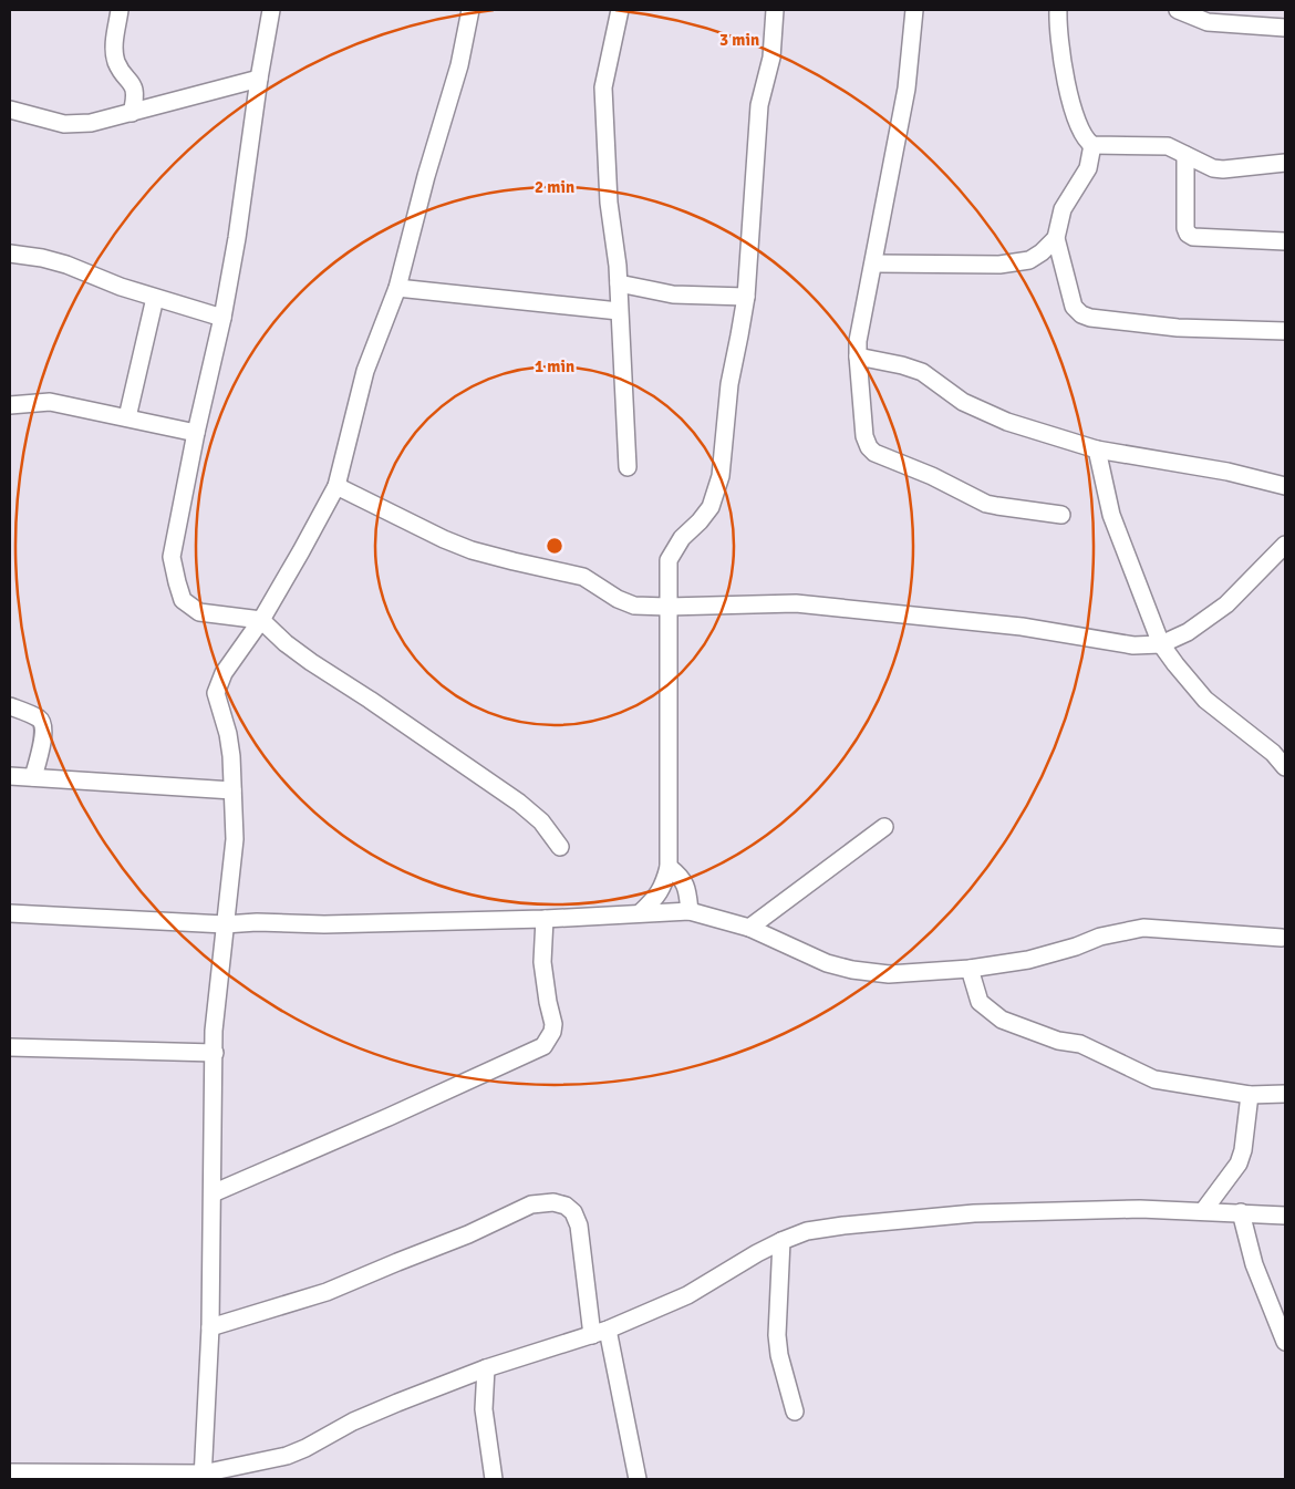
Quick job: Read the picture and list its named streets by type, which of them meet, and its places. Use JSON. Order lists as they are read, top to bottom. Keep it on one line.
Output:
{"rings":["3 min","2 min","1 min"]}
